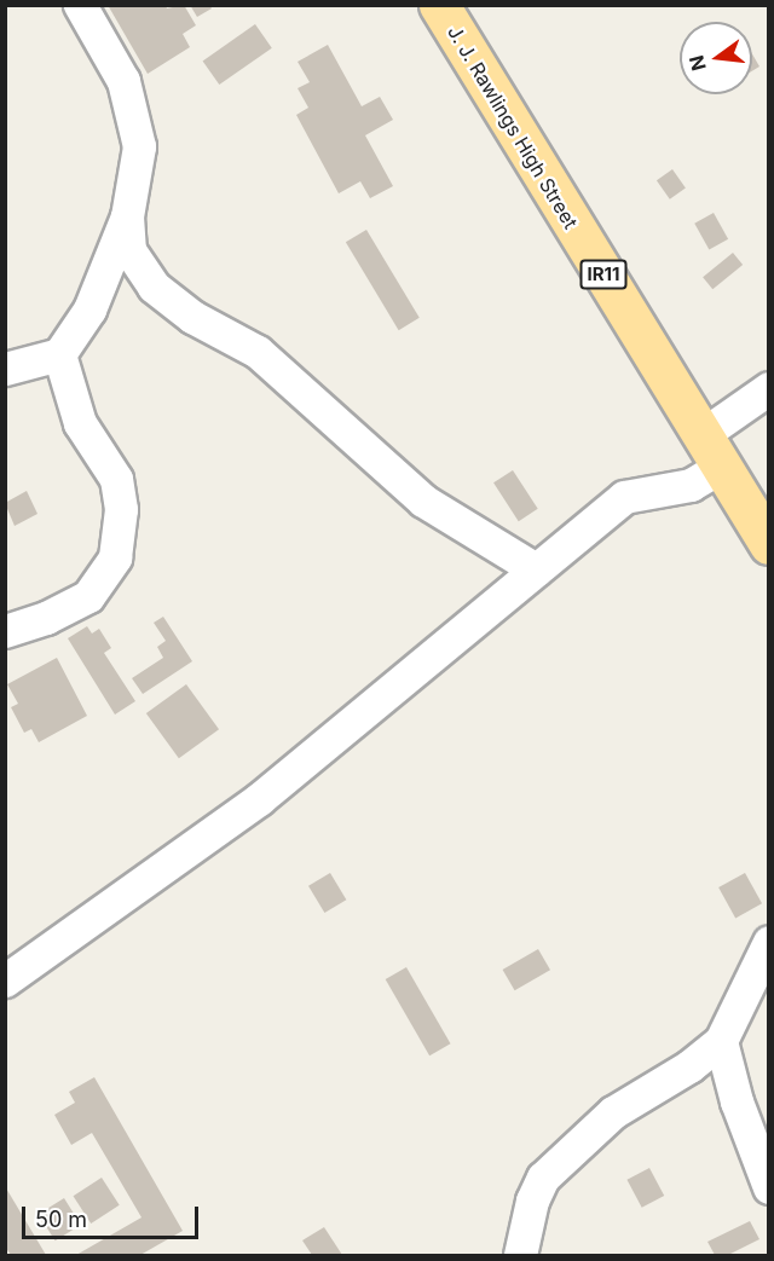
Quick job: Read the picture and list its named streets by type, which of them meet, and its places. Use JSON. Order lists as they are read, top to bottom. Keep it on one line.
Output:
{"streets":{"main road":["J. J. Rawlings High Street","IR11"]},"scale_bar":"50 m","north":"left"}
